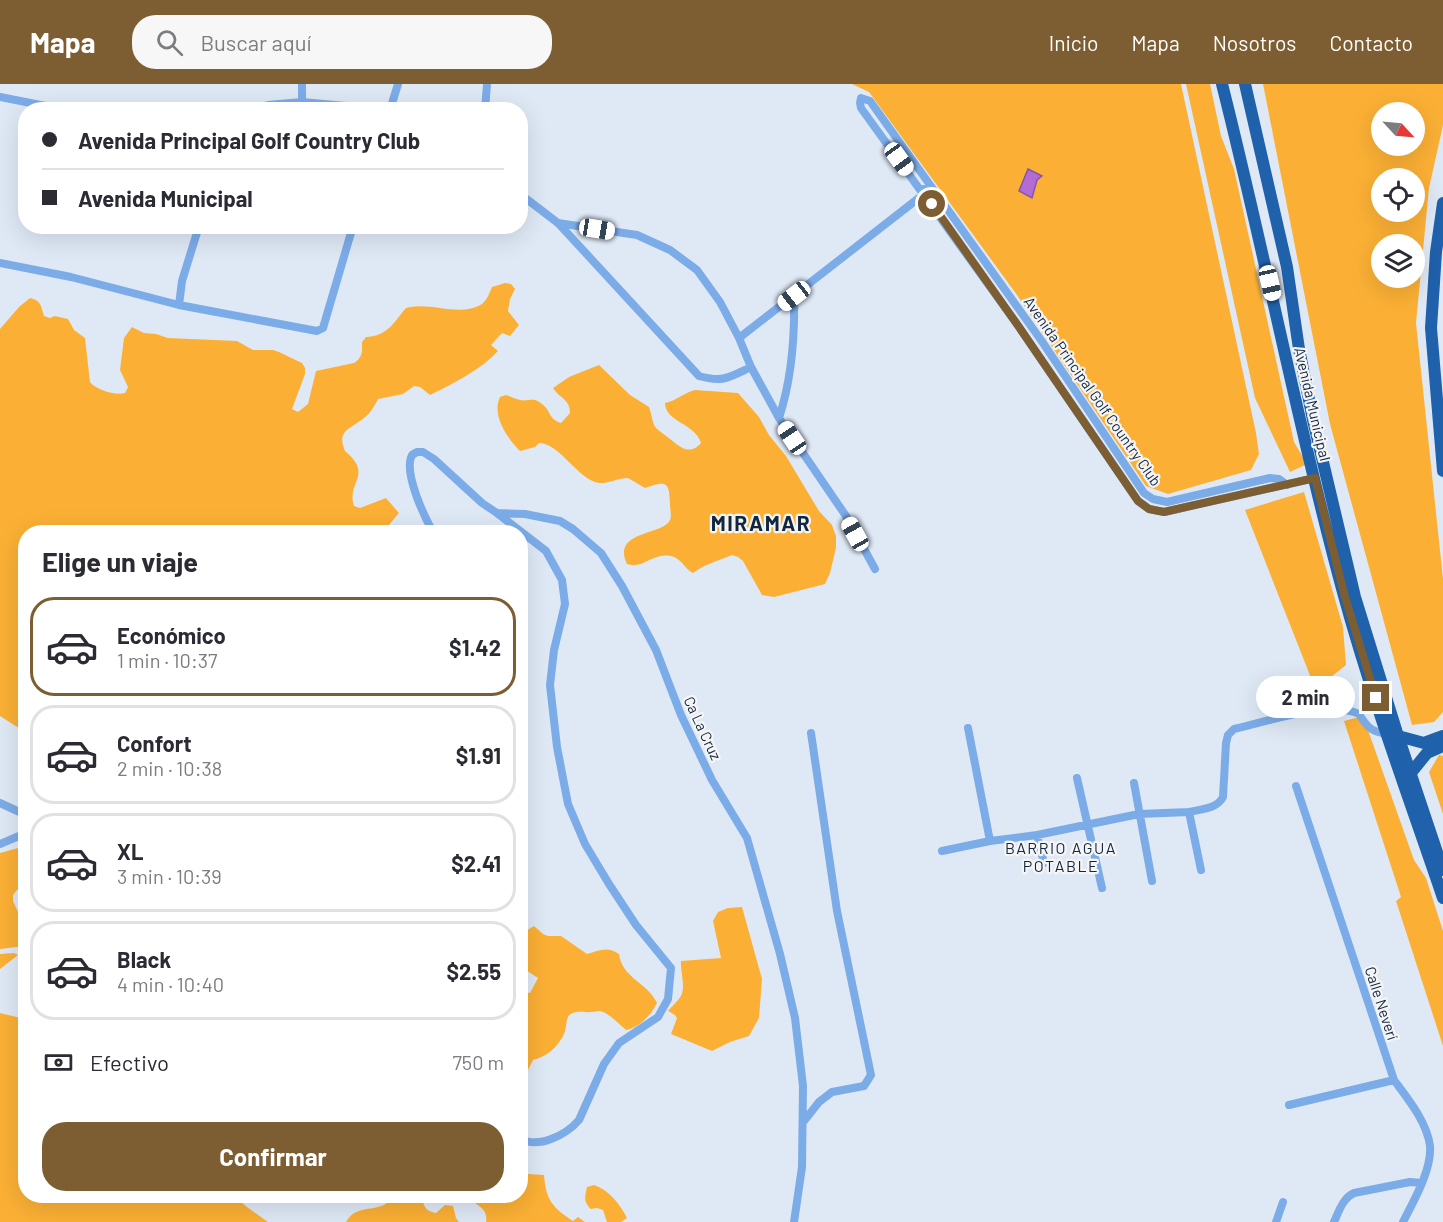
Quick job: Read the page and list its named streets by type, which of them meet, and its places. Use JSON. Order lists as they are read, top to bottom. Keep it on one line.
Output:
{"streets":{"highway":["Avenida Municipal"],"street":["Avenida Principal Golf Country Club","Ca La Cruz","Calle Neverí"]},"districts":["MIRAMAR","BARRIO AGUA POTABLE"],"north":"bottom right","page":{"header":"Mapa","search":"Buscar aquí","nav":["Inicio","Mapa","Nosotros","Contacto"],"banner":["Avenida Principal Golf Country Club","Avenida Municipal"],"heading":"Elige un viaje","list":[{"name":"Económico","note":"1 min · 10:37","value":"$1.42"},{"name":"Confort","note":"2 min · 10:38","value":"$1.91"},{"name":"XL","note":"3 min · 10:39","value":"$2.41"},{"name":"Black","note":"4 min · 10:40","value":"$2.55"}],"bubble":"2 min","pay":["Efectivo","750 m"],"buttons":"Confirmar"}}
